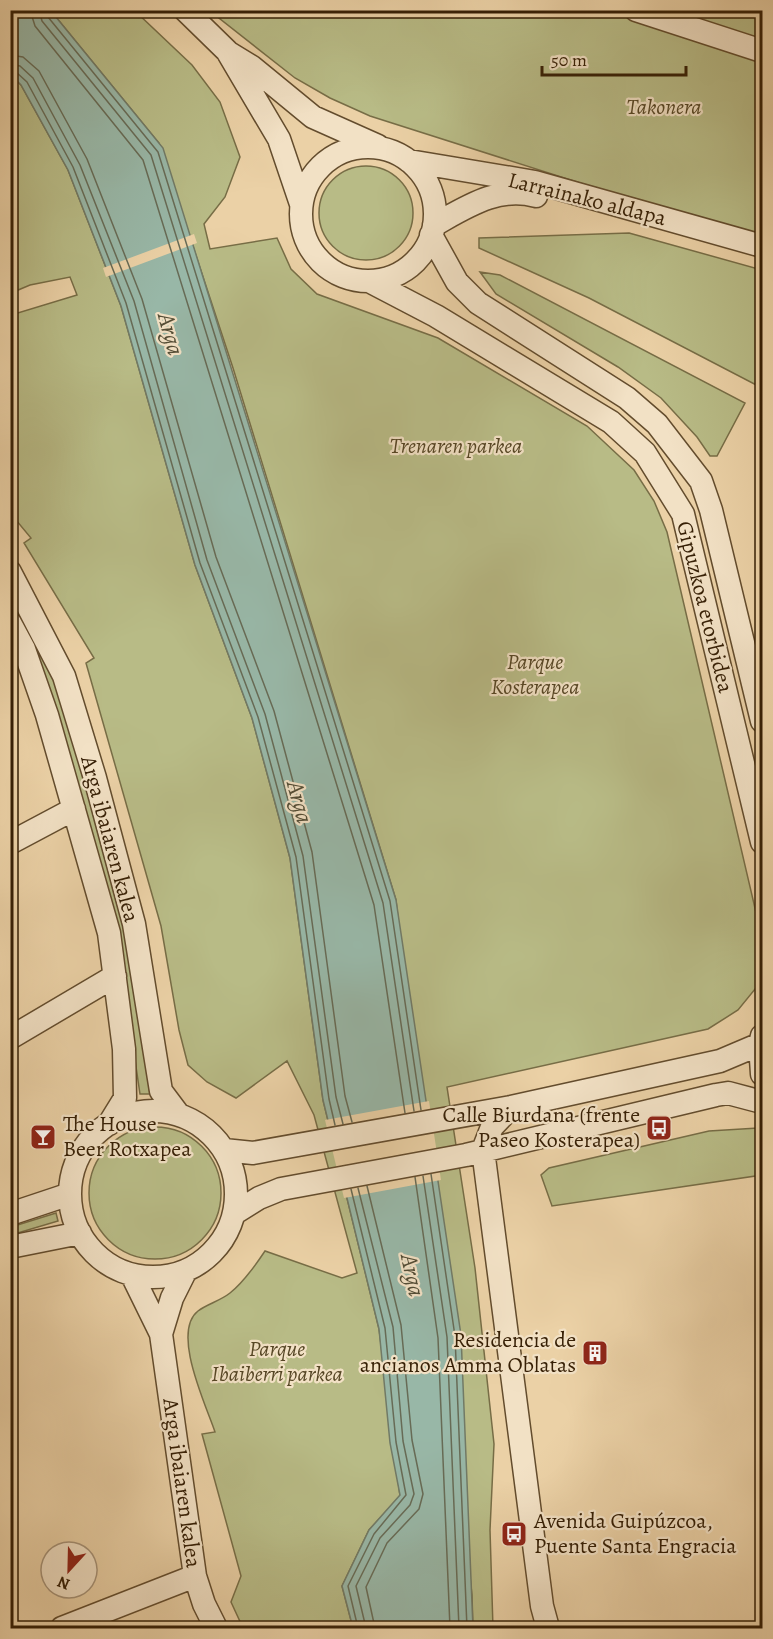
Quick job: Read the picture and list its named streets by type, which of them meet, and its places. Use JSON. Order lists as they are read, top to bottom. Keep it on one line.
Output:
{"streets":{"street":["Larrainako aldapa","Gipuzkoa etorbidea","Arga ibaiaren kalea"]},"crossings":[["Larrainako aldapa","Gipuzkoa etorbidea"]],"water":["Arga"],"parks":["Takonera","Trenaren parkea","Parque Kosterapea","Parque Ibaiberri parkea"],"places":{"bus stop":["Calle Biurdana (frente Paseo Kosterapea)","Avenida Guipúzcoa, Puente Santa Engracia"],"bar":["The House Beer Rotxapea"],"building":["Residencia de ancianos Amma Oblatas"]},"scale_bar":"50 m","north":"bottom"}
